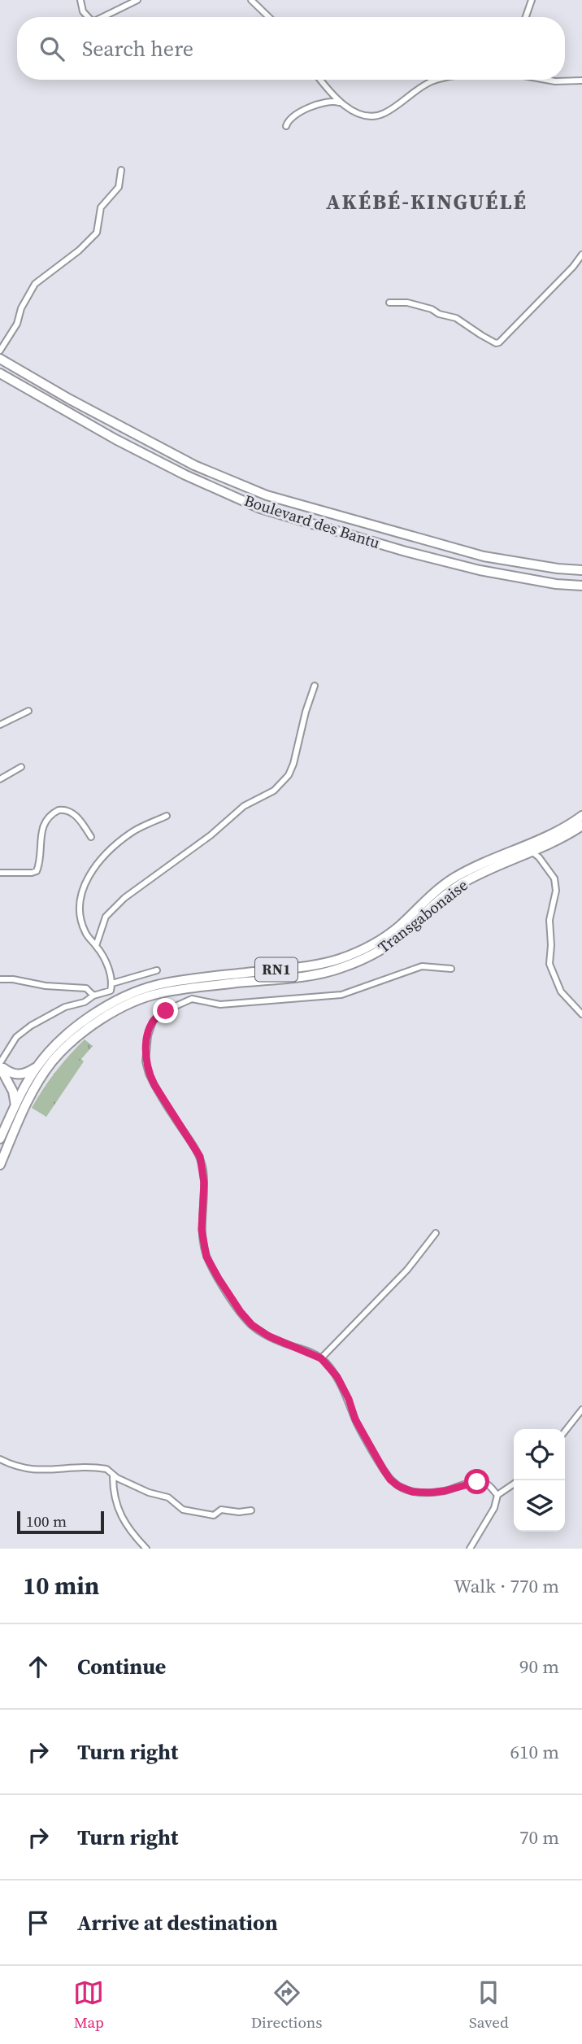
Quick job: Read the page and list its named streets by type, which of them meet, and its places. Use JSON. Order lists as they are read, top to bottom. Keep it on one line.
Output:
{"streets":{"highway":["Boulevard des Bantu","Transgabonaise","RN1"]},"districts":["AKÉBÉ-KINGUÉLÉ"],"scale_bar":"100 m","page":{"search":"Search here","scale":"100 m","heading":["10 min","Walk · 770 m"],"list":[["Continue","90 m"],["Turn right","610 m"],["Turn right","70 m"],"Arrive at destination"],"nav":["Map","Directions","Saved"]}}
